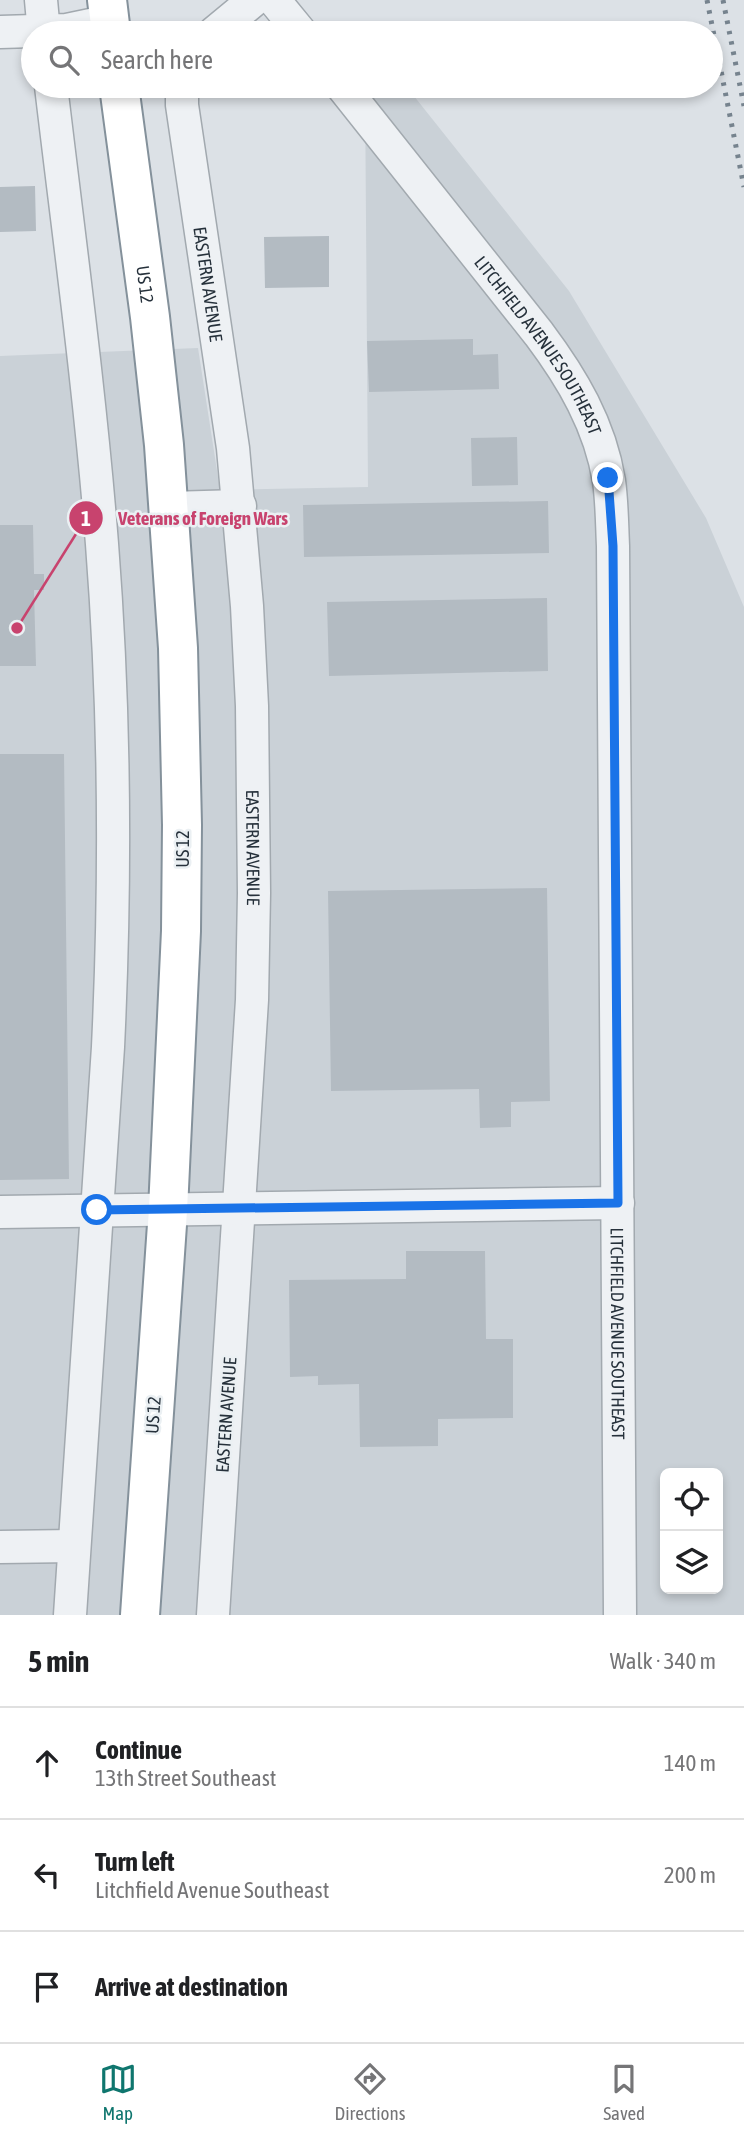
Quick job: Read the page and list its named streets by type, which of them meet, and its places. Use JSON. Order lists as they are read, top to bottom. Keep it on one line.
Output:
{"streets":{"highway":["US 12"],"street":["EASTERN AVENUE","LITCHFIELD AVENUE SOUTHEAST"]},"places":["Veterans of Foreign Wars"],"page":{"search":"Search here","heading":["5 min","Walk · 340 m"],"list":[["Continue","13th Street Southeast","140 m"],["Turn left","Litchfield Avenue Southeast","200 m"],"Arrive at destination"],"nav":["Map","Directions","Saved"]}}
